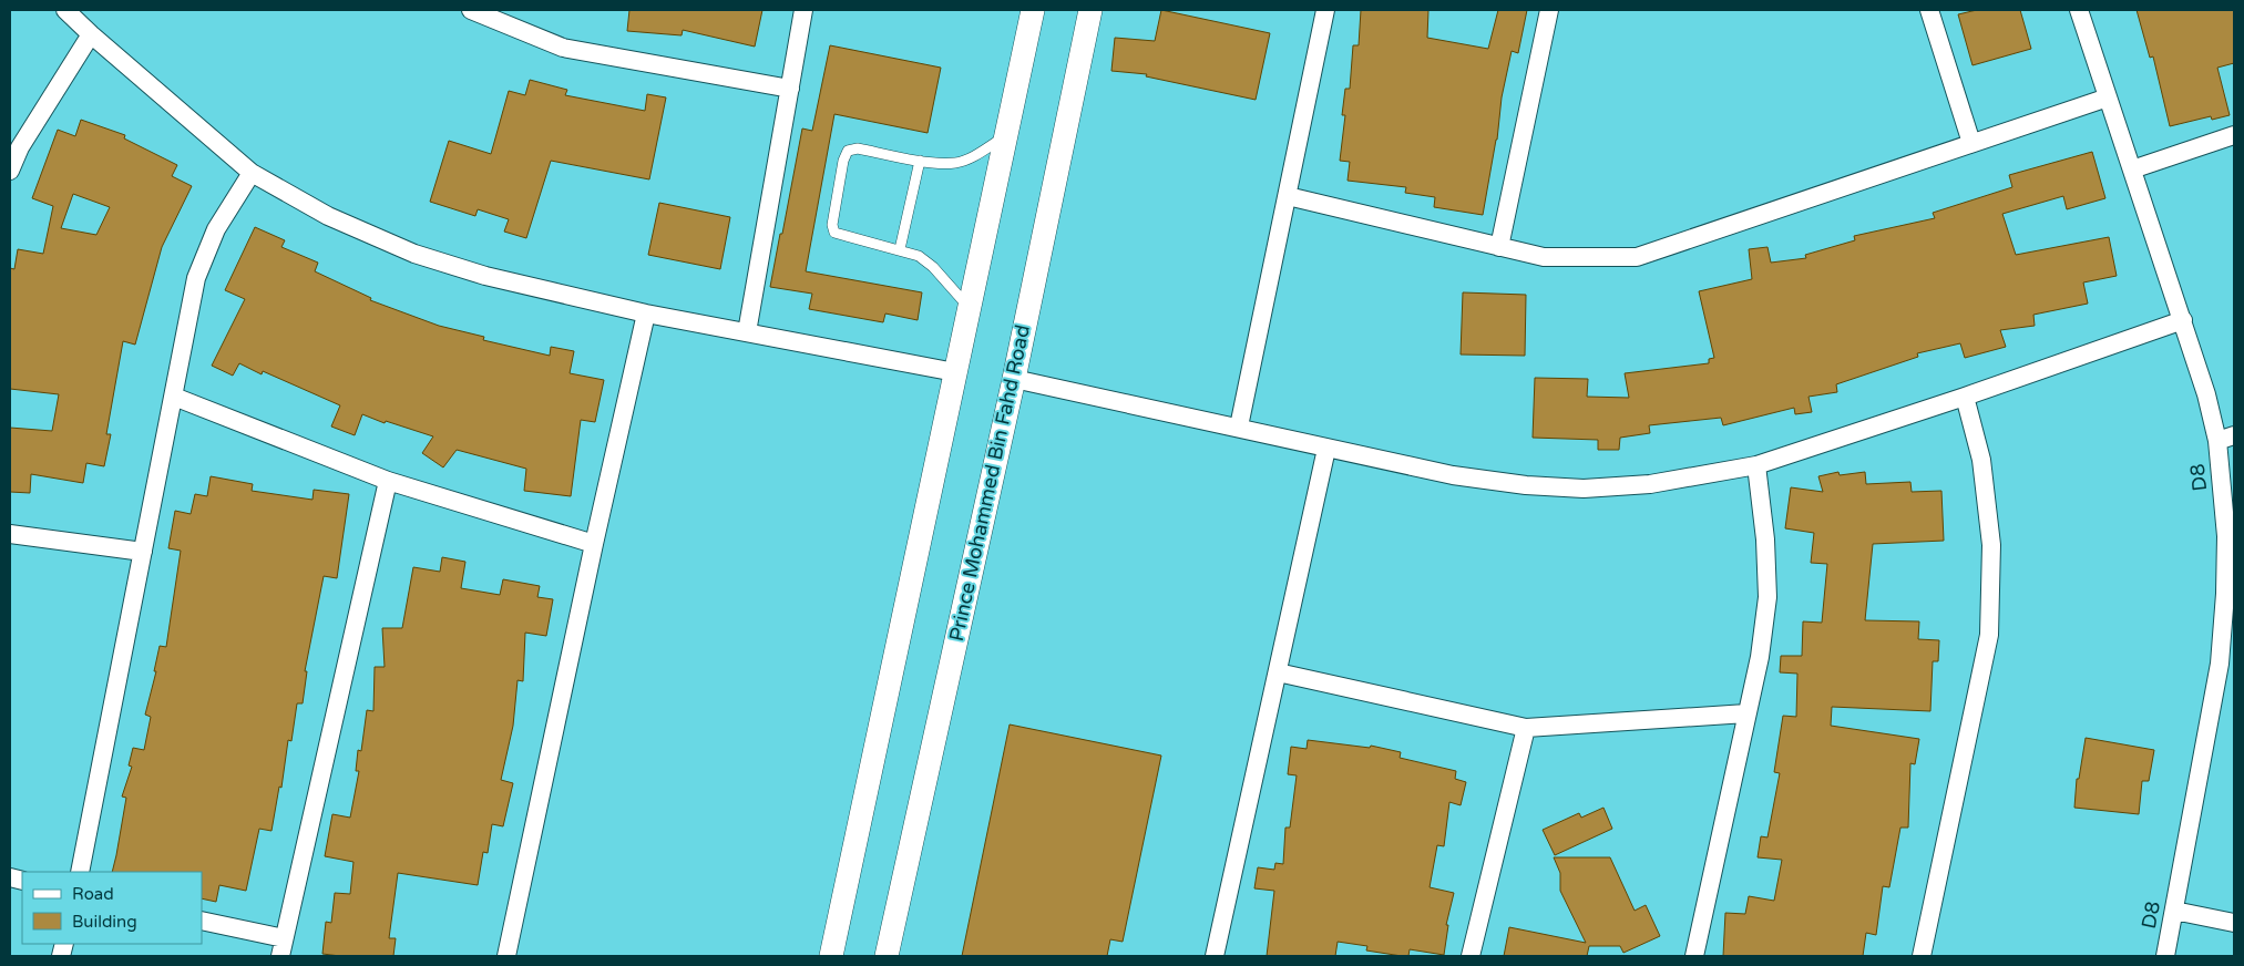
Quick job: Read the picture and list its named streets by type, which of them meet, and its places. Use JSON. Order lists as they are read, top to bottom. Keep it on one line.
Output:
{"streets":{"street":["D8","Prince Mohammed Bin Fahd Road"]},"legend":["Road","Building"]}
